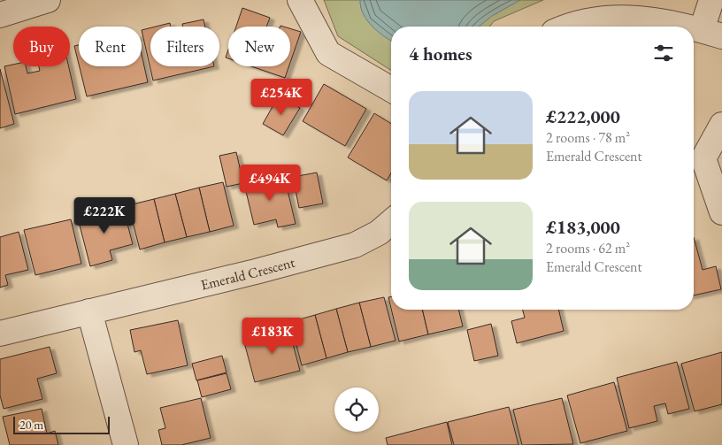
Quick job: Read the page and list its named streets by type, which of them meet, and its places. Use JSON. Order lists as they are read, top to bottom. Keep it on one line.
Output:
{"streets":{"street":["Emerald Crescent"]},"scale_bar":"20 m","page":{"chip":["Buy","Rent","Filters","New"],"heading":"4 homes","price":["£254K","£494K","£222K","£183K"],"list":[{"name":"£222,000","note":"2 rooms · 78 m² · Emerald Crescent"},{"name":"£183,000","note":"2 rooms · 62 m² · Emerald Crescent"}],"scale":"20 m"}}
